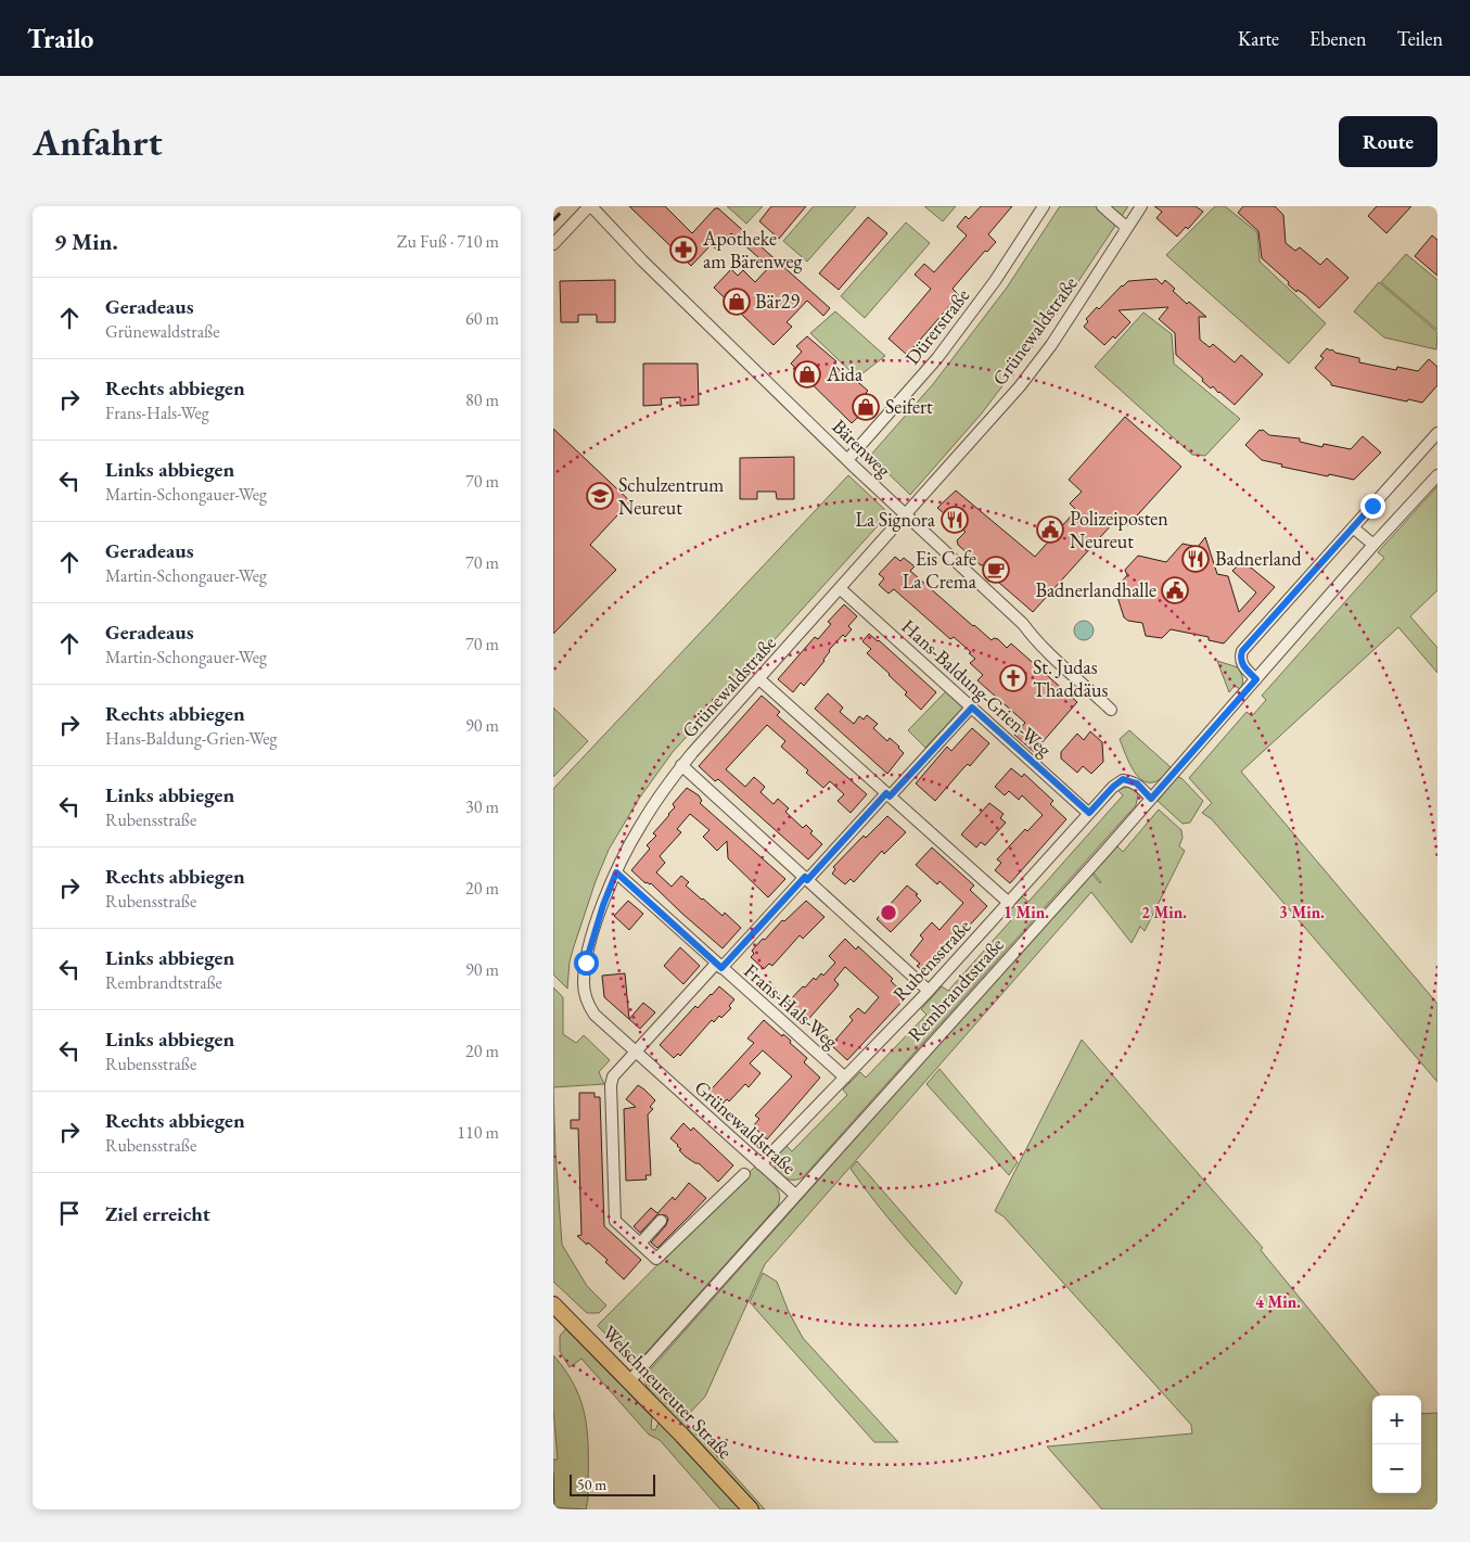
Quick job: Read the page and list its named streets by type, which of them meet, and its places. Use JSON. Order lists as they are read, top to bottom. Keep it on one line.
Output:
{"streets":{"main road":["Welschneureuter Straße"],"street":["Dürerstraße","Grünewaldstraße","Bärenweg","Hans-Baldung-Grien-Weg","Rubensstraße","Rembrandtstraße","Frans-Hals-Weg"]},"crossings":[["Dürerstraße","Bärenweg"],["Grünewaldstraße","Bärenweg"],["Grünewaldstraße","Hans-Baldung-Grien-Weg"],["Grünewaldstraße","Rubensstraße"],["Grünewaldstraße","Rembrandtstraße"],["Grünewaldstraße","Frans-Hals-Weg"],["Hans-Baldung-Grien-Weg","Rubensstraße"],["Rubensstraße","Rembrandtstraße"],["Rubensstraße","Frans-Hals-Weg"],["Rembrandtstraße","Welschneureuter Straße"]],"places":{"pharmacy":["Apotheke am Bärenweg"],"shop":["Bär29","Aida","Seifert"],"school or university":["Schulzentrum Neureut"],"restaurant":["La Signora","Badnerland"],"public building":["Polizeiposten Neureut","Badnerlandhalle"],"cafe":["Eis Cafe La Crema"],"church":["St. Judas Thaddäus"]},"scale_bar":"50 m","page":{"header":"Trailo","nav":["Karte","Ebenen","Teilen"],"buttons":"Route","title":"Anfahrt","heading":["9 Min.","Zu Fuß · 710 m"],"list":[["Geradeaus","Grünewaldstraße","60 m"],["Rechts abbiegen","Frans-Hals-Weg","80 m"],["Links abbiegen","Martin-Schongauer-Weg","70 m"],["Geradeaus","Martin-Schongauer-Weg","70 m"],["Geradeaus","Martin-Schongauer-Weg","70 m"],["Rechts abbiegen","Hans-Baldung-Grien-Weg","90 m"],["Links abbiegen","Rubensstraße","30 m"],["Rechts abbiegen","Rubensstraße","20 m"],["Links abbiegen","Rembrandtstraße","90 m"],["Links abbiegen","Rubensstraße","20 m"],["Rechts abbiegen","Rubensstraße","110 m"],"Ziel erreicht"],"map_buttons":["+","−"],"scale":"50 m"},"rings":["1 Min.","2 Min.","3 Min.","4 Min."]}
